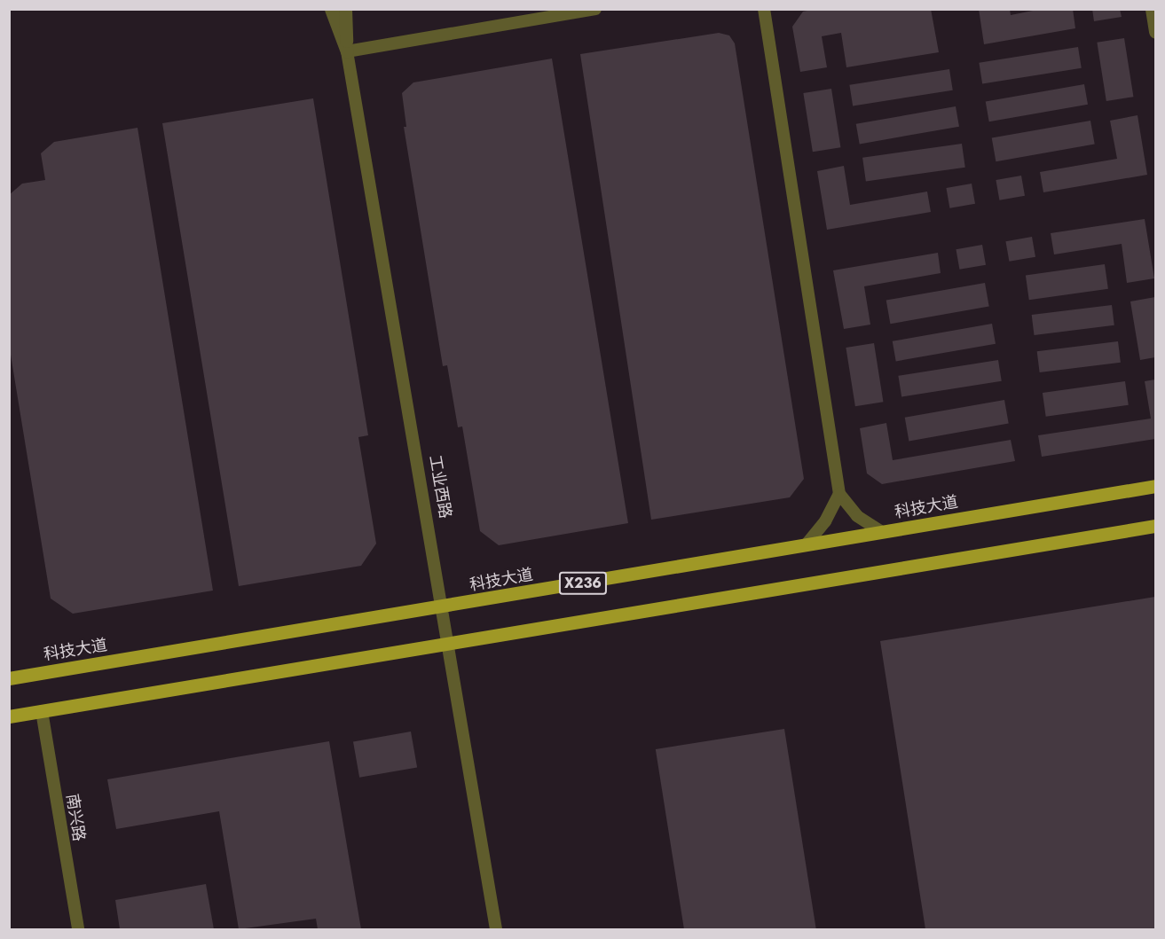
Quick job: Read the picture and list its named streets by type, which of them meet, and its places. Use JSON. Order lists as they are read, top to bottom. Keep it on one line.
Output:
{"streets":{"main road":["科技大道","X236"],"street":["工业西路","南兴路"]},"crossings":[["工业西路","科技大道"],["工业西路","X236"],["X236","南兴路"]]}
